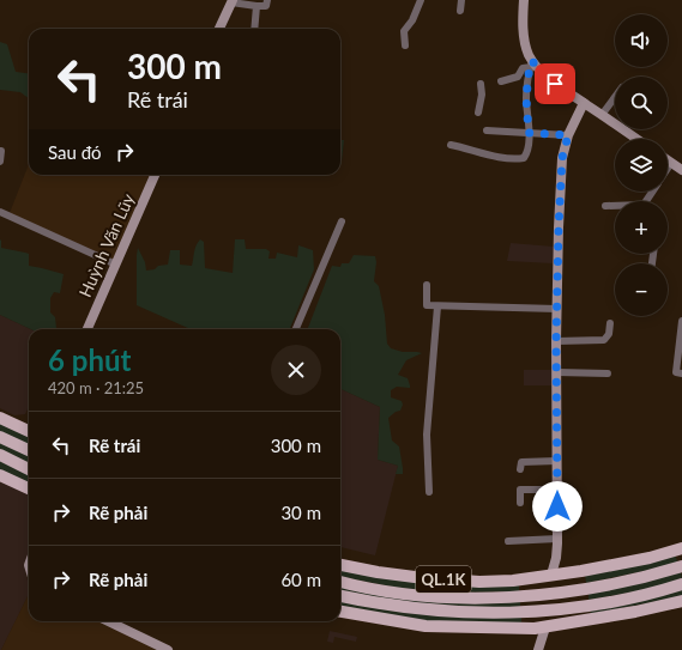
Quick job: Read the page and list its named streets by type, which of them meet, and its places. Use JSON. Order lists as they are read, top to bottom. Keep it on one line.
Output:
{"streets":{"main road":["QL.1K"],"street":["Huỳnh Văn Lũy"]},"page":{"map_buttons":["+","−"],"turn":["300 m","Rẽ trái"],"then":"Sau đó","heading":["6 phút","420 m · 21:25"],"list":[{"name":"Rẽ trái","value":"300 m"},{"name":"Rẽ phải","value":"30 m"},{"name":"Rẽ phải","value":"60 m"}]}}
